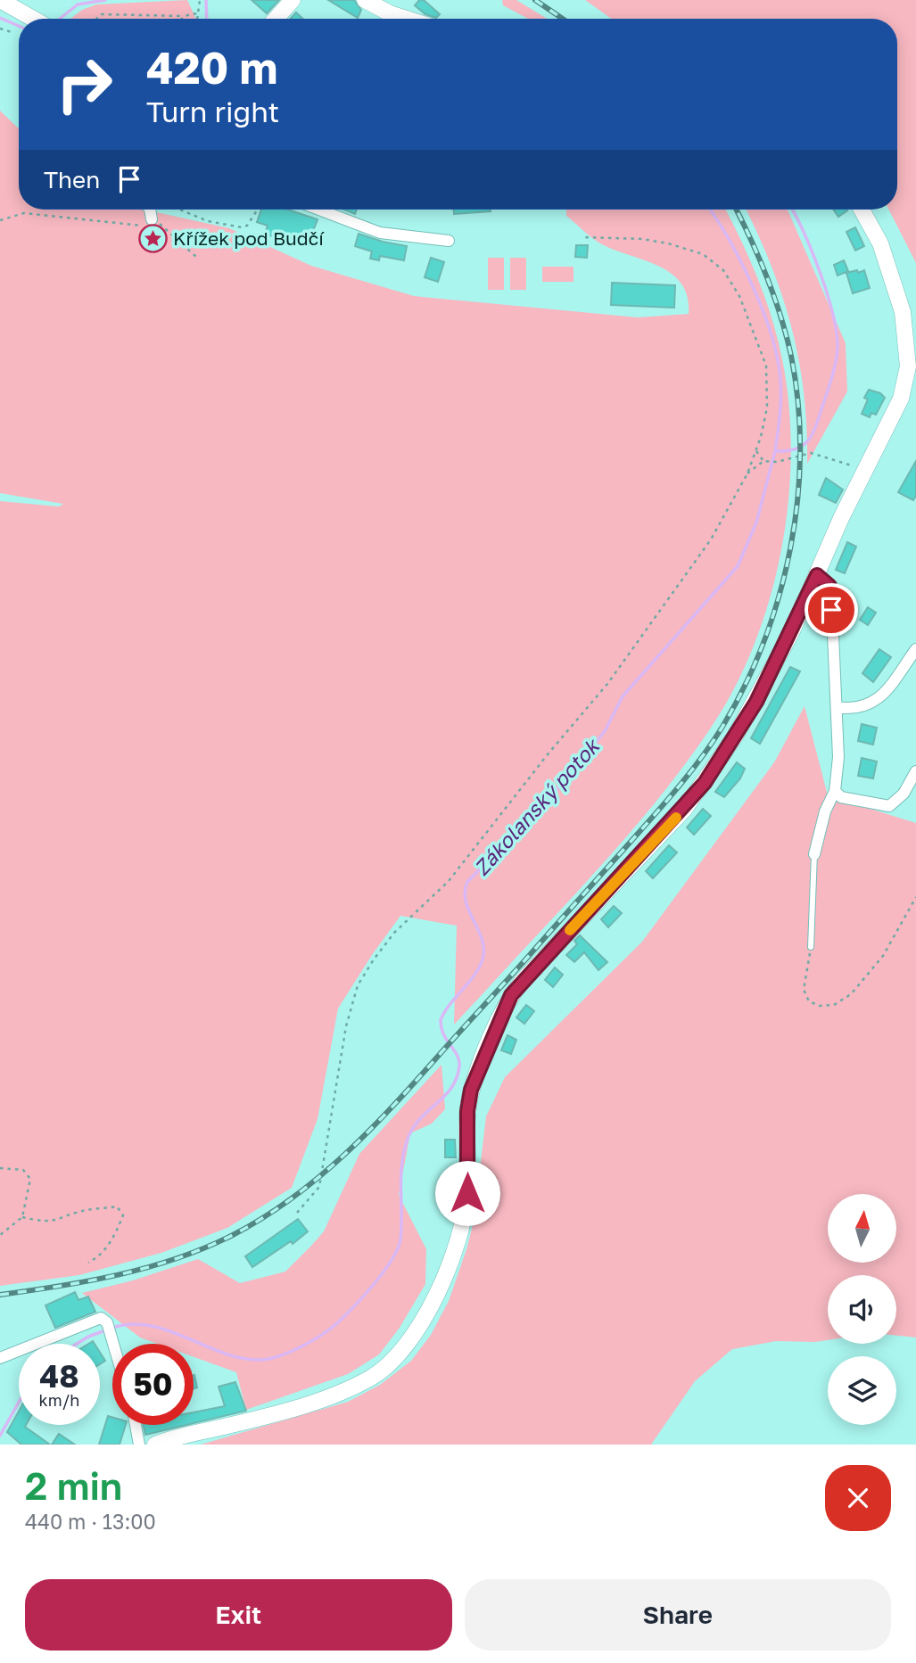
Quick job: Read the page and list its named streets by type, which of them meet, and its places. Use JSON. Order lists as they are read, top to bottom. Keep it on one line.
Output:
{"water":["Zákolanský potok"],"places":{"place":["Křížek pod Budčí"]},"north":"top","page":{"turn":["420 m","Turn right"],"then":"Then","speed":"48 km/h","limit":"50","heading":["2 min","440 m · 13:00"],"buttons":["Exit","Share"]}}
